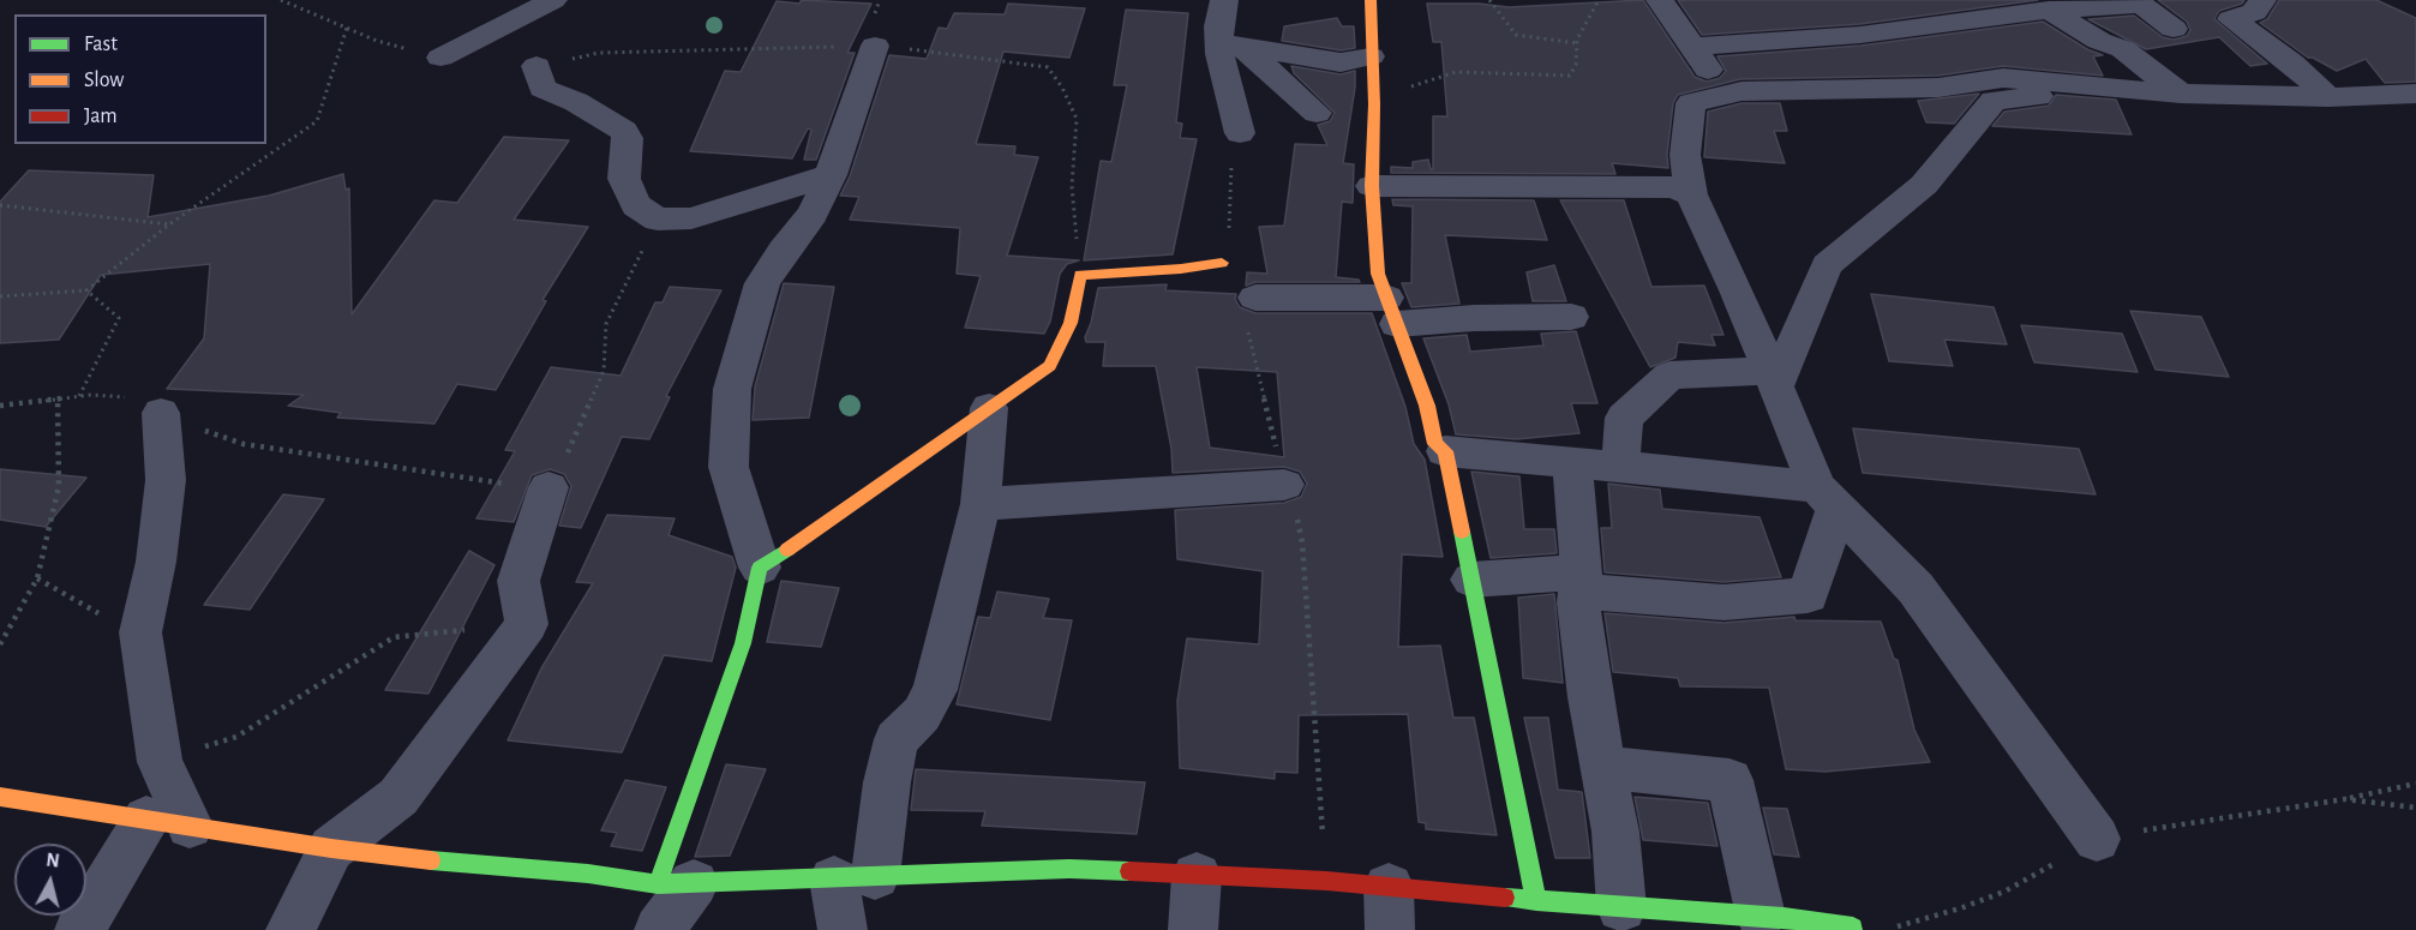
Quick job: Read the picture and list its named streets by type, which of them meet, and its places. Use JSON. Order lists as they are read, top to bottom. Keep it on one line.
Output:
{"legend":["Fast","Slow","Jam"],"north":"top"}
